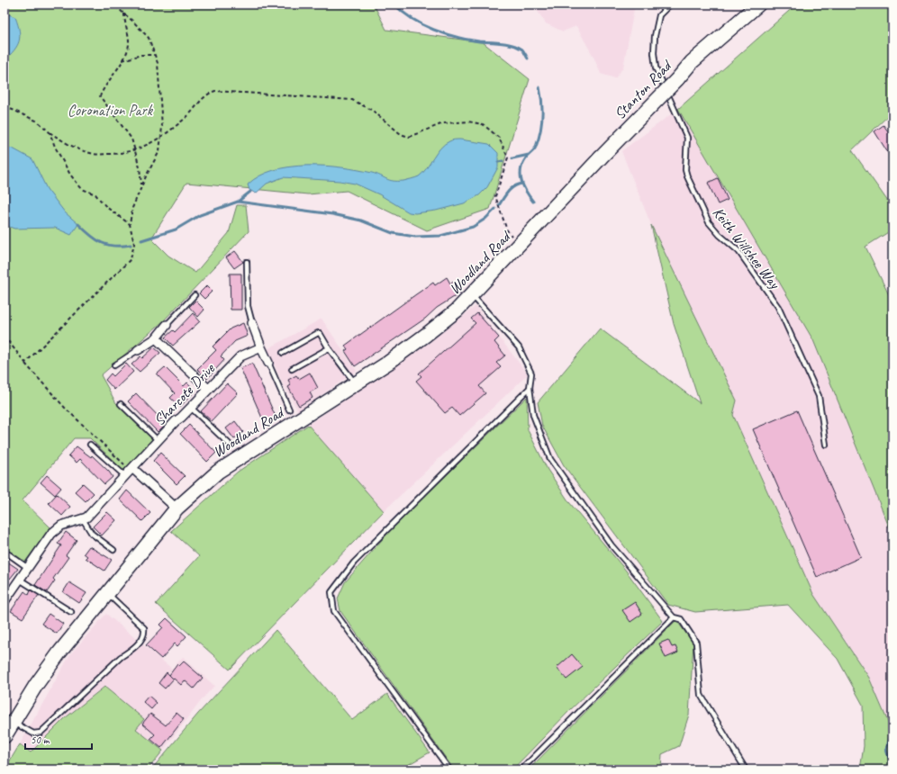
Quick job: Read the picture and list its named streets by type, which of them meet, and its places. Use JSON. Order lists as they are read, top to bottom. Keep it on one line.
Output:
{"streets":{"highway":["Stanton Road","Woodland Road"],"street":["Sharcote Drive"],"lane":["Keith Willshee Way"]},"crossings":[["Stanton Road","Woodland Road"]],"parks":["Coronation Park"],"scale_bar":"50 m"}
